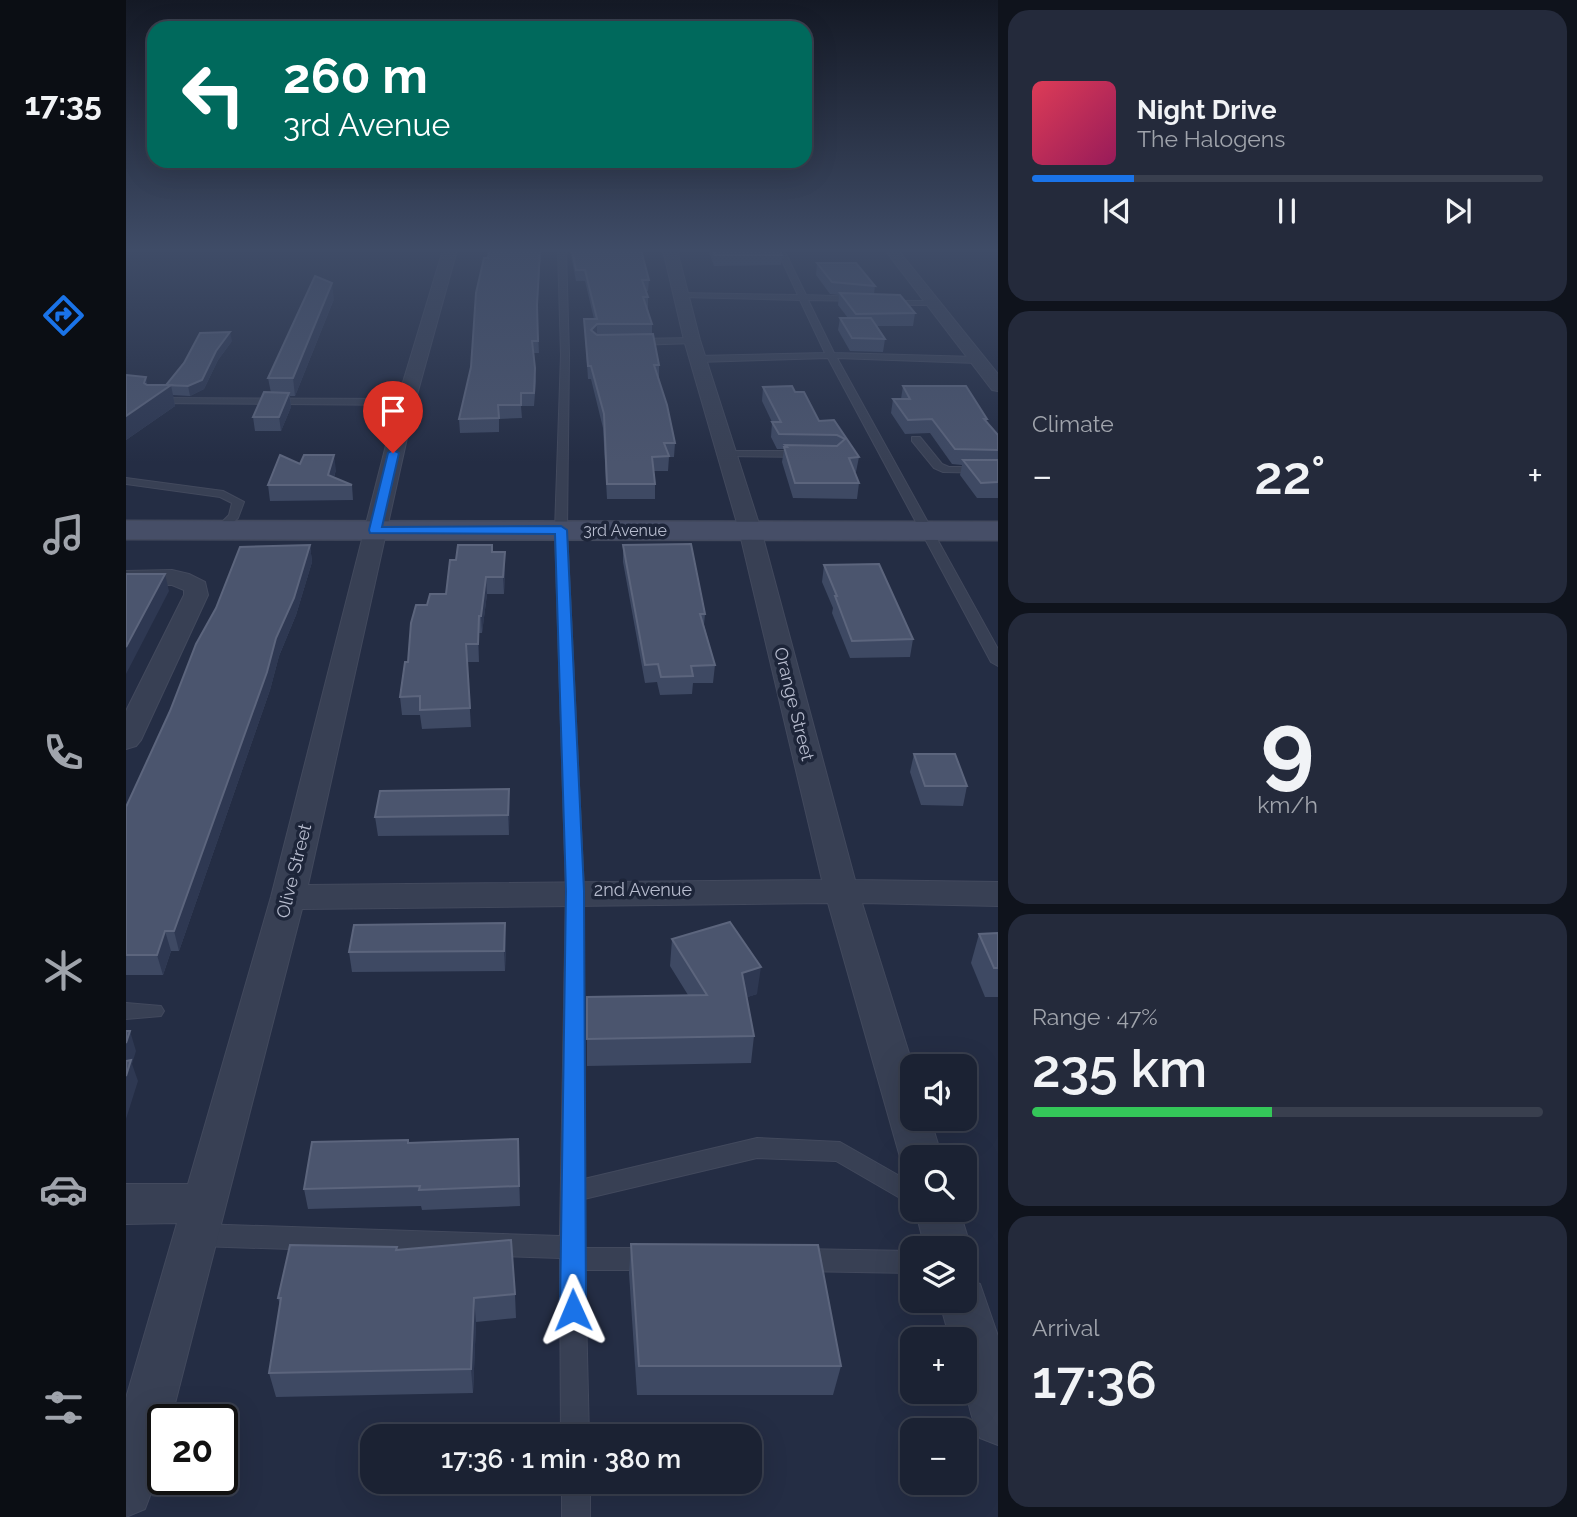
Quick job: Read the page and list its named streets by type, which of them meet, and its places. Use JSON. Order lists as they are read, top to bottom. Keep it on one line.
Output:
{"streets":{"street":["3rd Avenue","Orange Street","Olive Street","2nd Avenue"]},"crossings":[["3rd Avenue","Orange Street"],["3rd Avenue","Olive Street"],["Orange Street","2nd Avenue"],["Olive Street","2nd Avenue"]],"page":{"tabs":"17:35","turn":["260 m","3rd Avenue"],"song":["Night Drive","The Halogens"],"tile":["Climate",["9","km/h"],["Range · 47%","235 km"],["Arrival","17:36"]],"heat":["−","22°","+"],"map_buttons":["+","−"],"limit":"20","trip":"17:36 · 1 min · 380 m"}}
